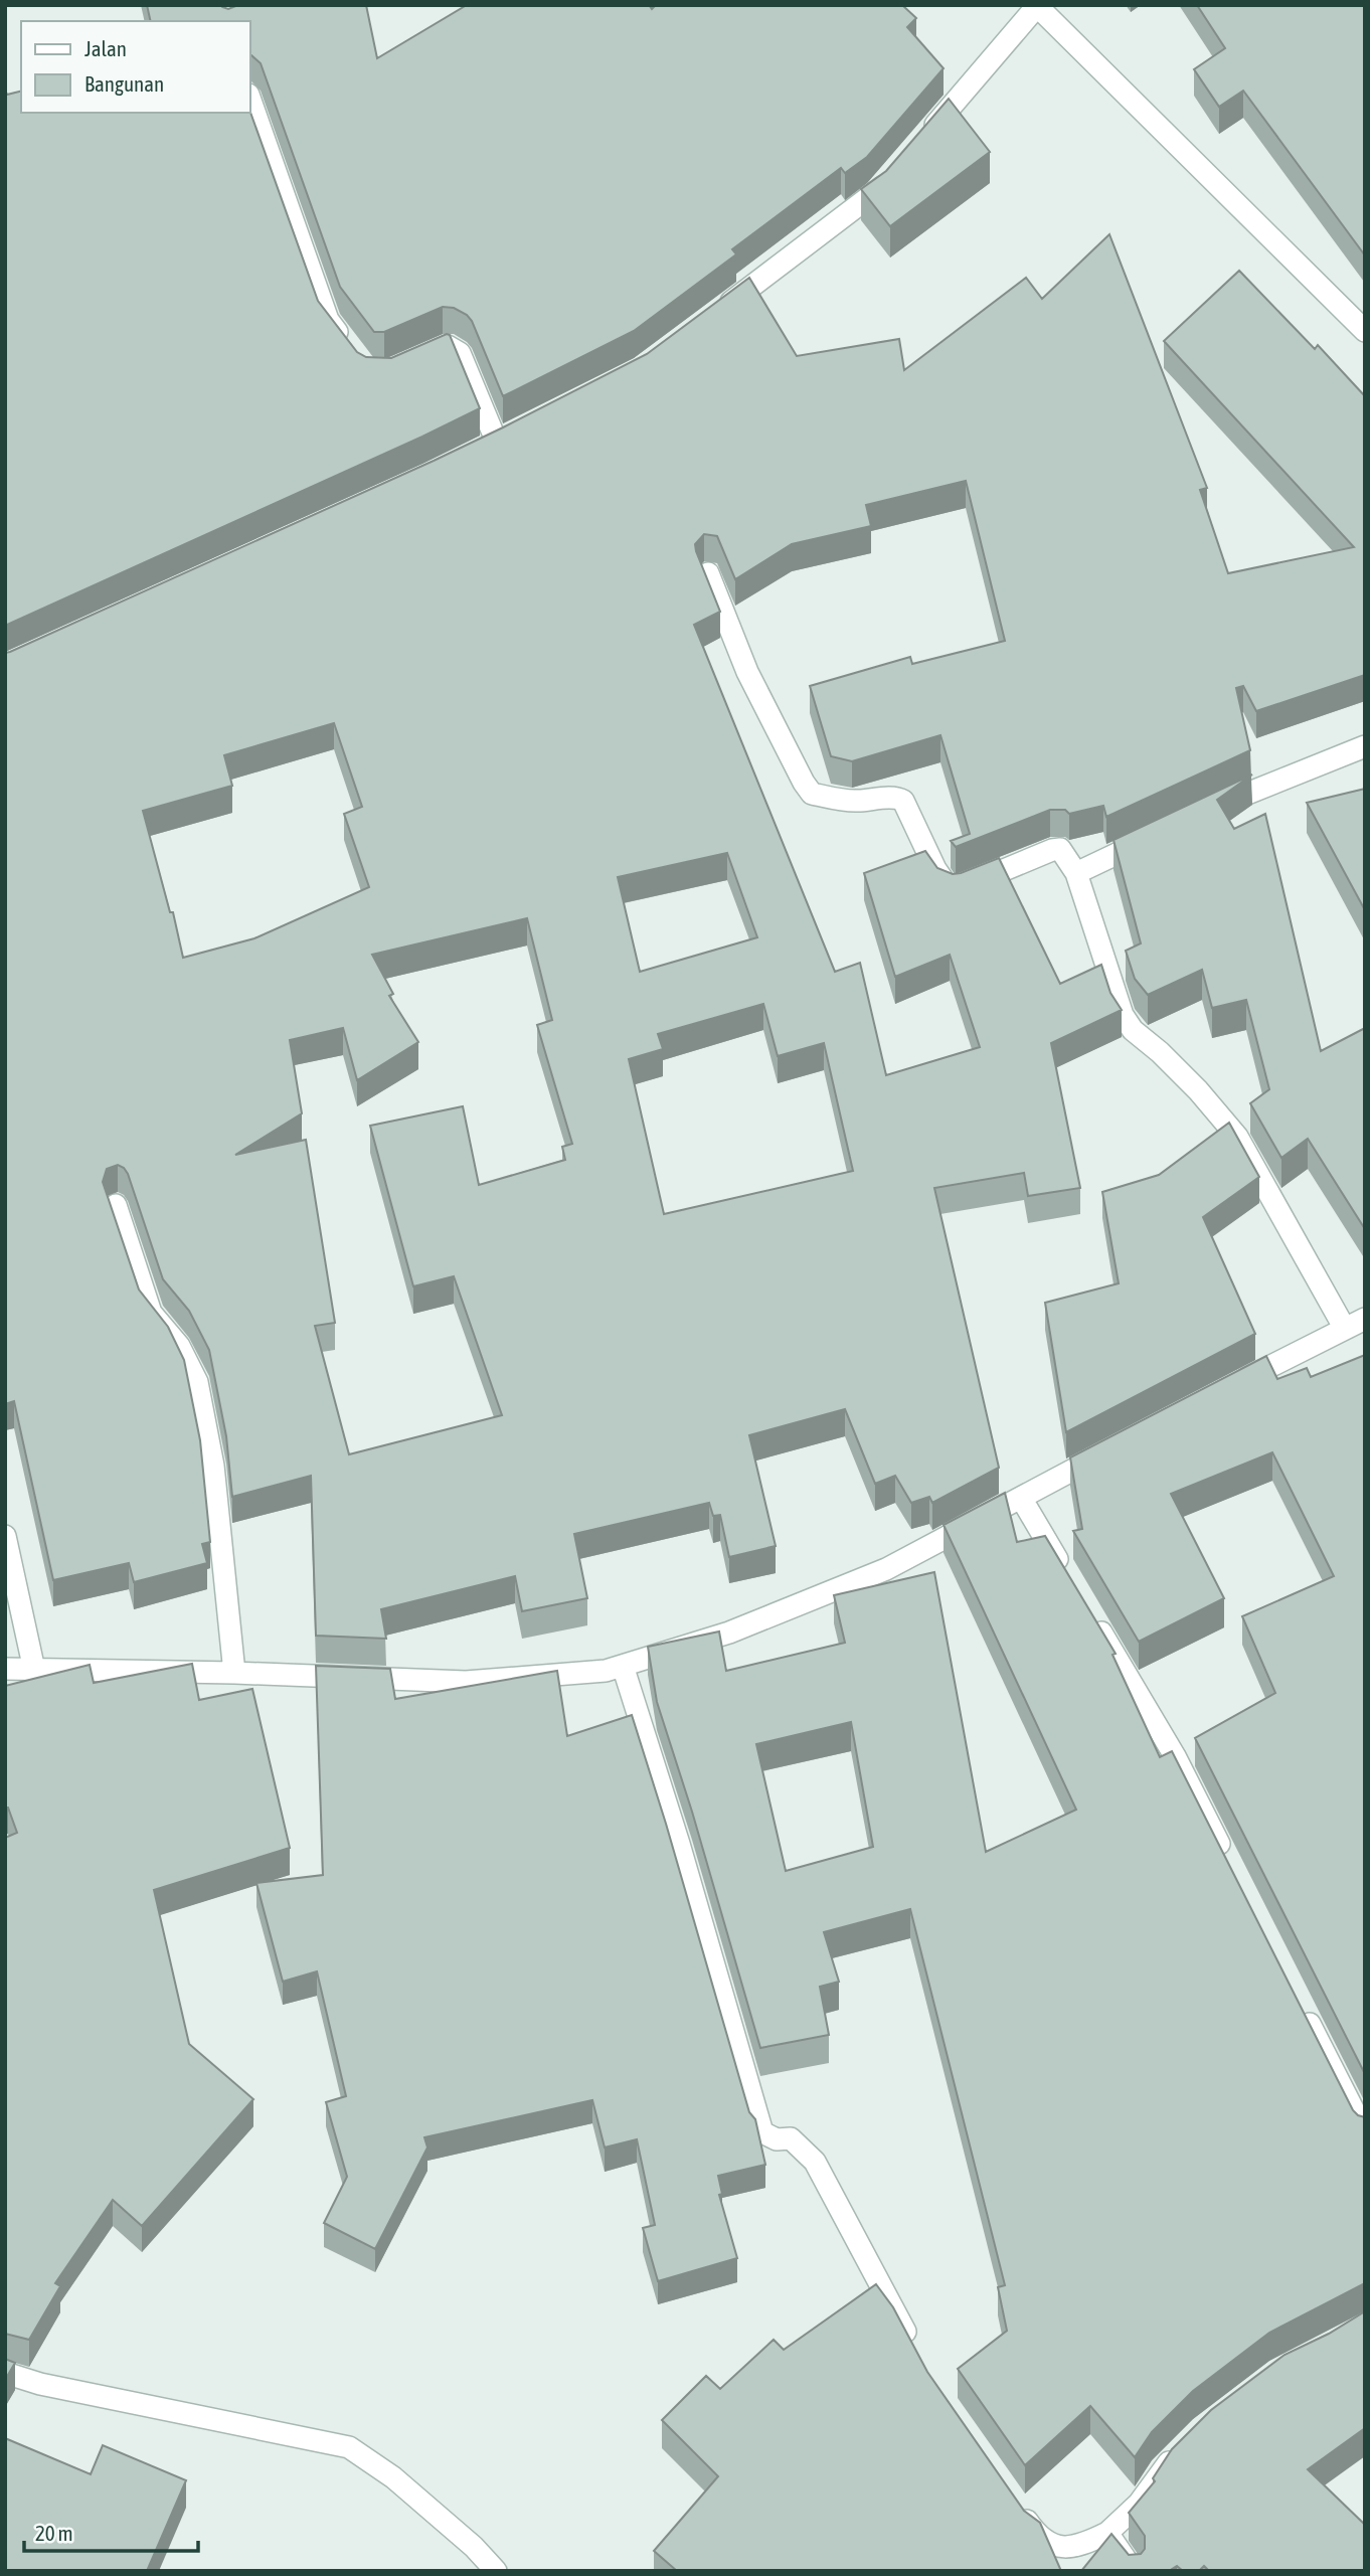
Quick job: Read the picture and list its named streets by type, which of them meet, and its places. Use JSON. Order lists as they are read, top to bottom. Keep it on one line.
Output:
{"legend":["Jalan","Bangunan"],"scale_bar":"20 m"}
